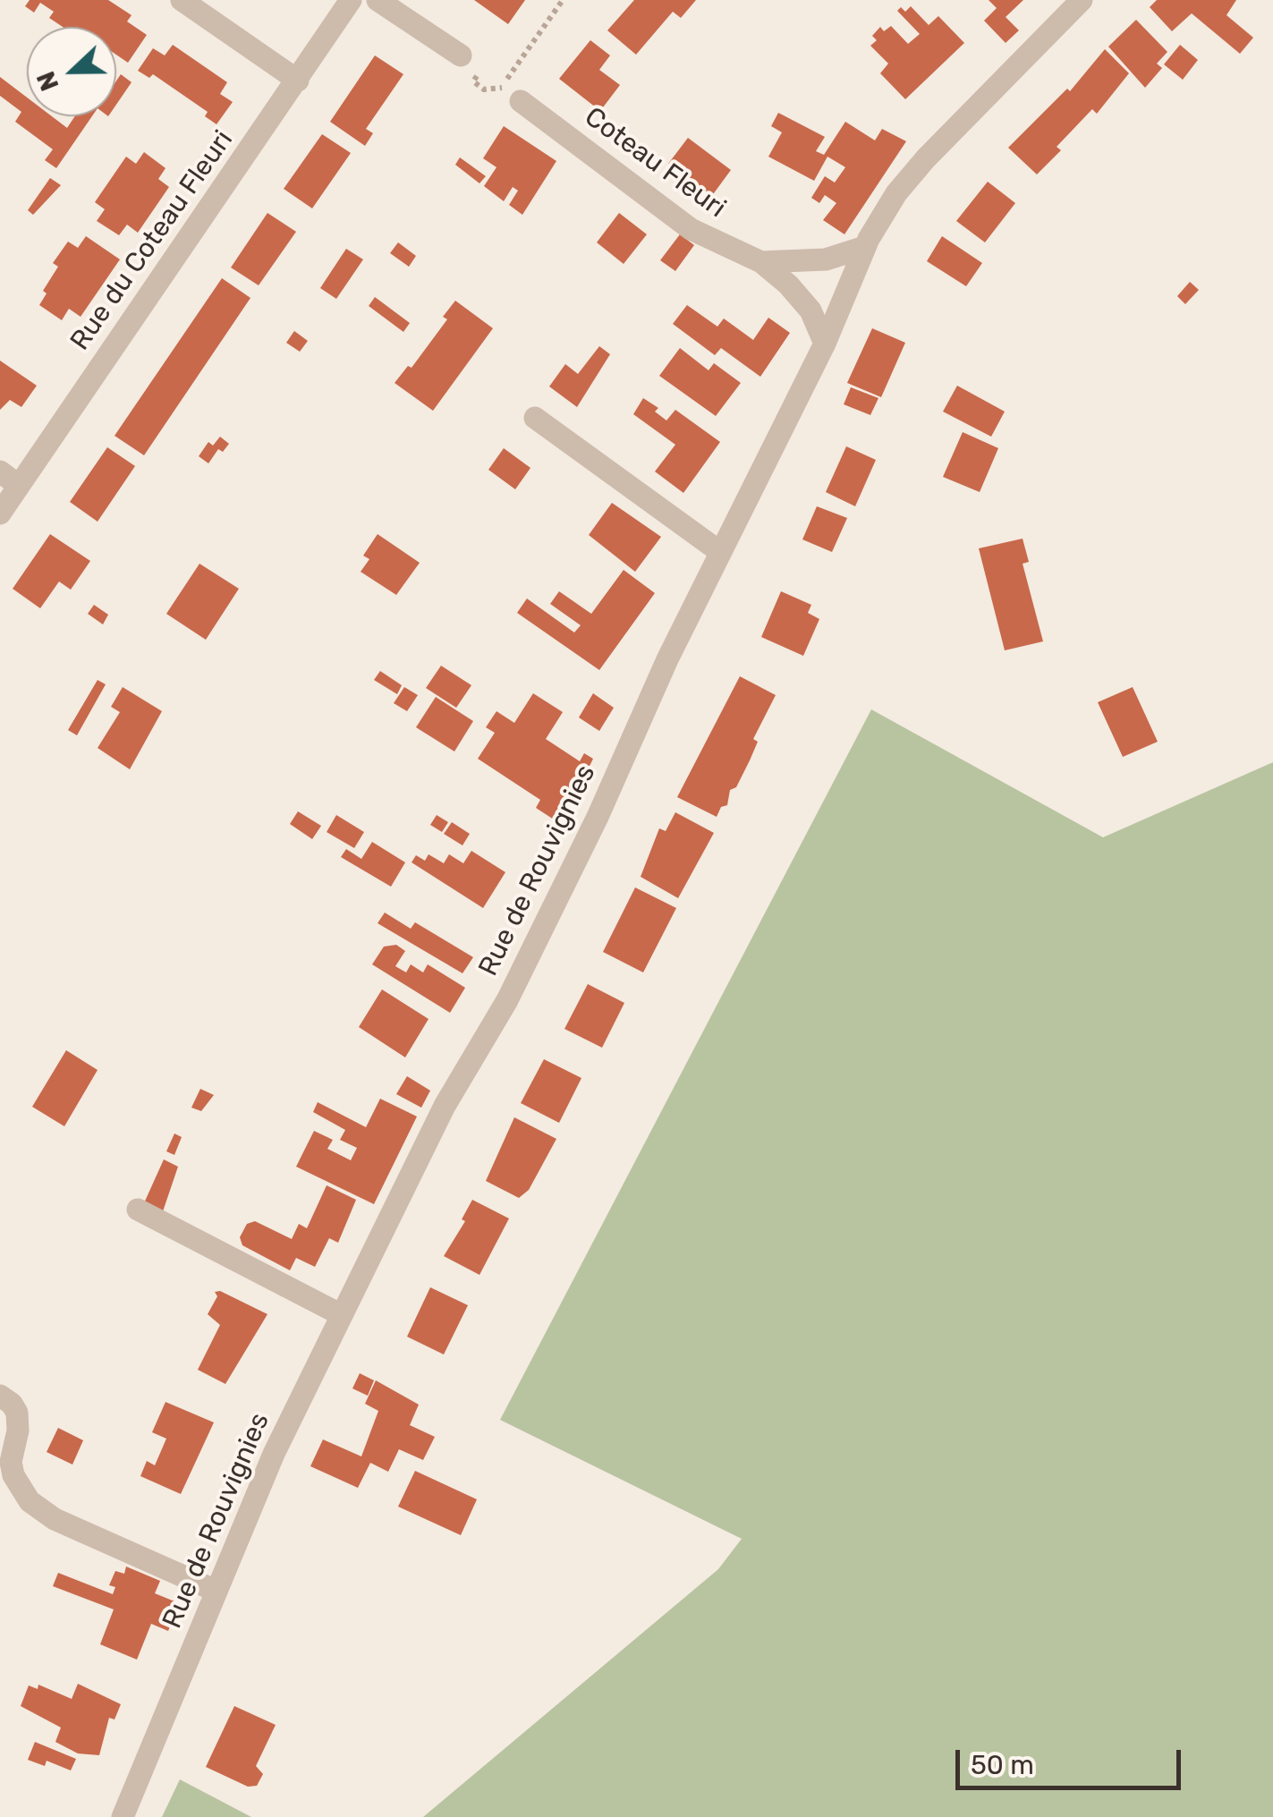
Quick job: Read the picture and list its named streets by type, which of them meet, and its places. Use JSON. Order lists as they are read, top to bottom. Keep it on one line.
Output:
{"streets":{"street":["Coteau Fleuri","Rue du Coteau Fleuri","Rue de Rouvignies"]},"crossings":[["Coteau Fleuri","Rue de Rouvignies"]],"scale_bar":"50 m","north":"left"}
